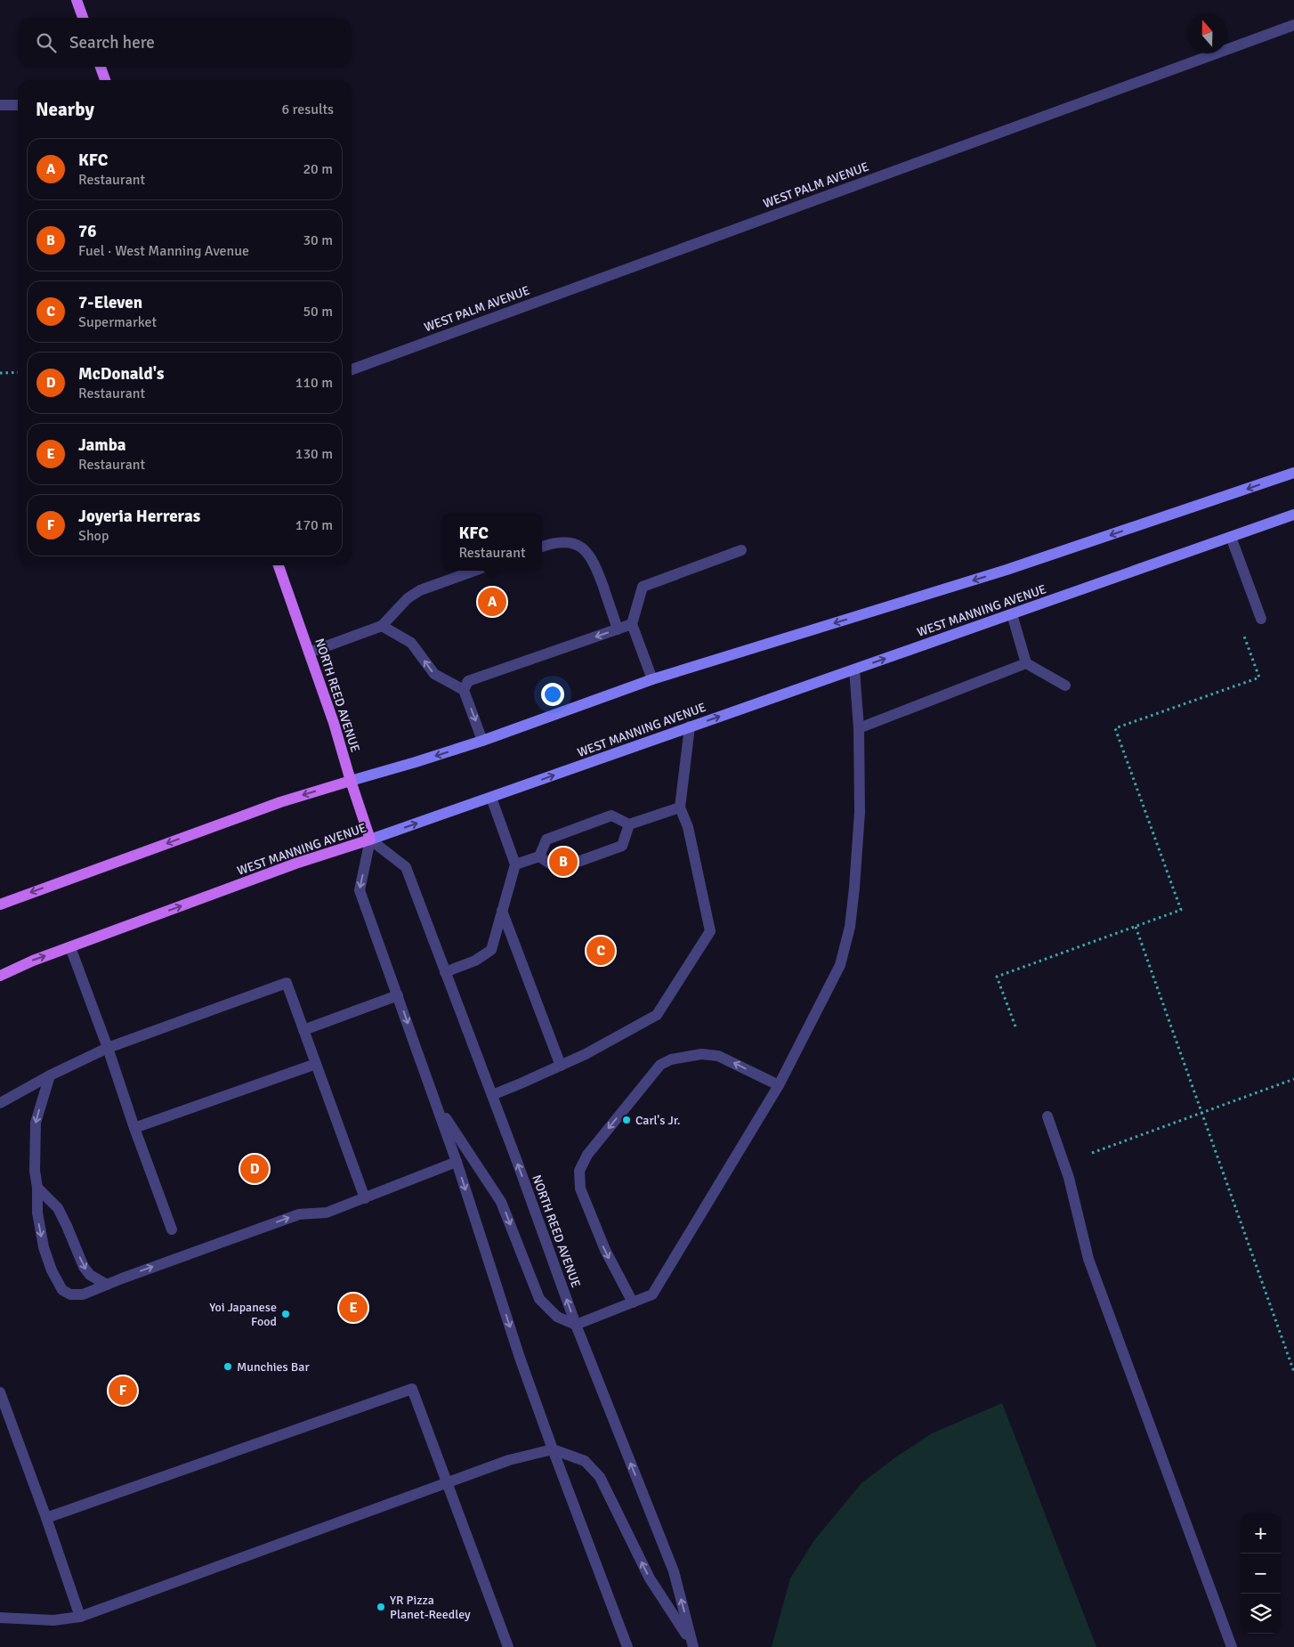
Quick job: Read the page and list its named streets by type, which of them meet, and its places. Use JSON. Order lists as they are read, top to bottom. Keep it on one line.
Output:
{"streets":{"main road":["WEST MANNING AVENUE","NORTH REED AVENUE"],"street":["WEST PALM AVENUE"]},"crossings":[["WEST MANNING AVENUE","NORTH REED AVENUE"]],"one_way":["NORTH REED AVENUE"],"places":["Carl's Jr.","Yoi Japanese Food","Munchies Bar","YR Pizza Planet-Reedley"],"north":"top","page":{"search":"Search here","heading":["Nearby","6 results"],"list":[{"mark":"A","name":"KFC","note":"Restaurant","value":"20 m"},{"mark":"B","name":"76","note":"Fuel · West Manning Avenue","value":"30 m"},{"mark":"C","name":"7-Eleven","note":"Supermarket","value":"50 m"},{"mark":"D","name":"McDonald's","note":"Restaurant","value":"110 m"},{"mark":"E","name":"Jamba","note":"Restaurant","value":"130 m"},{"mark":"F","name":"Joyeria Herreras","note":"Shop","value":"170 m"}],"popup":["KFC","Restaurant"],"pins":["A","B","C","D","E","F"],"map_buttons":["+","−"]}}
